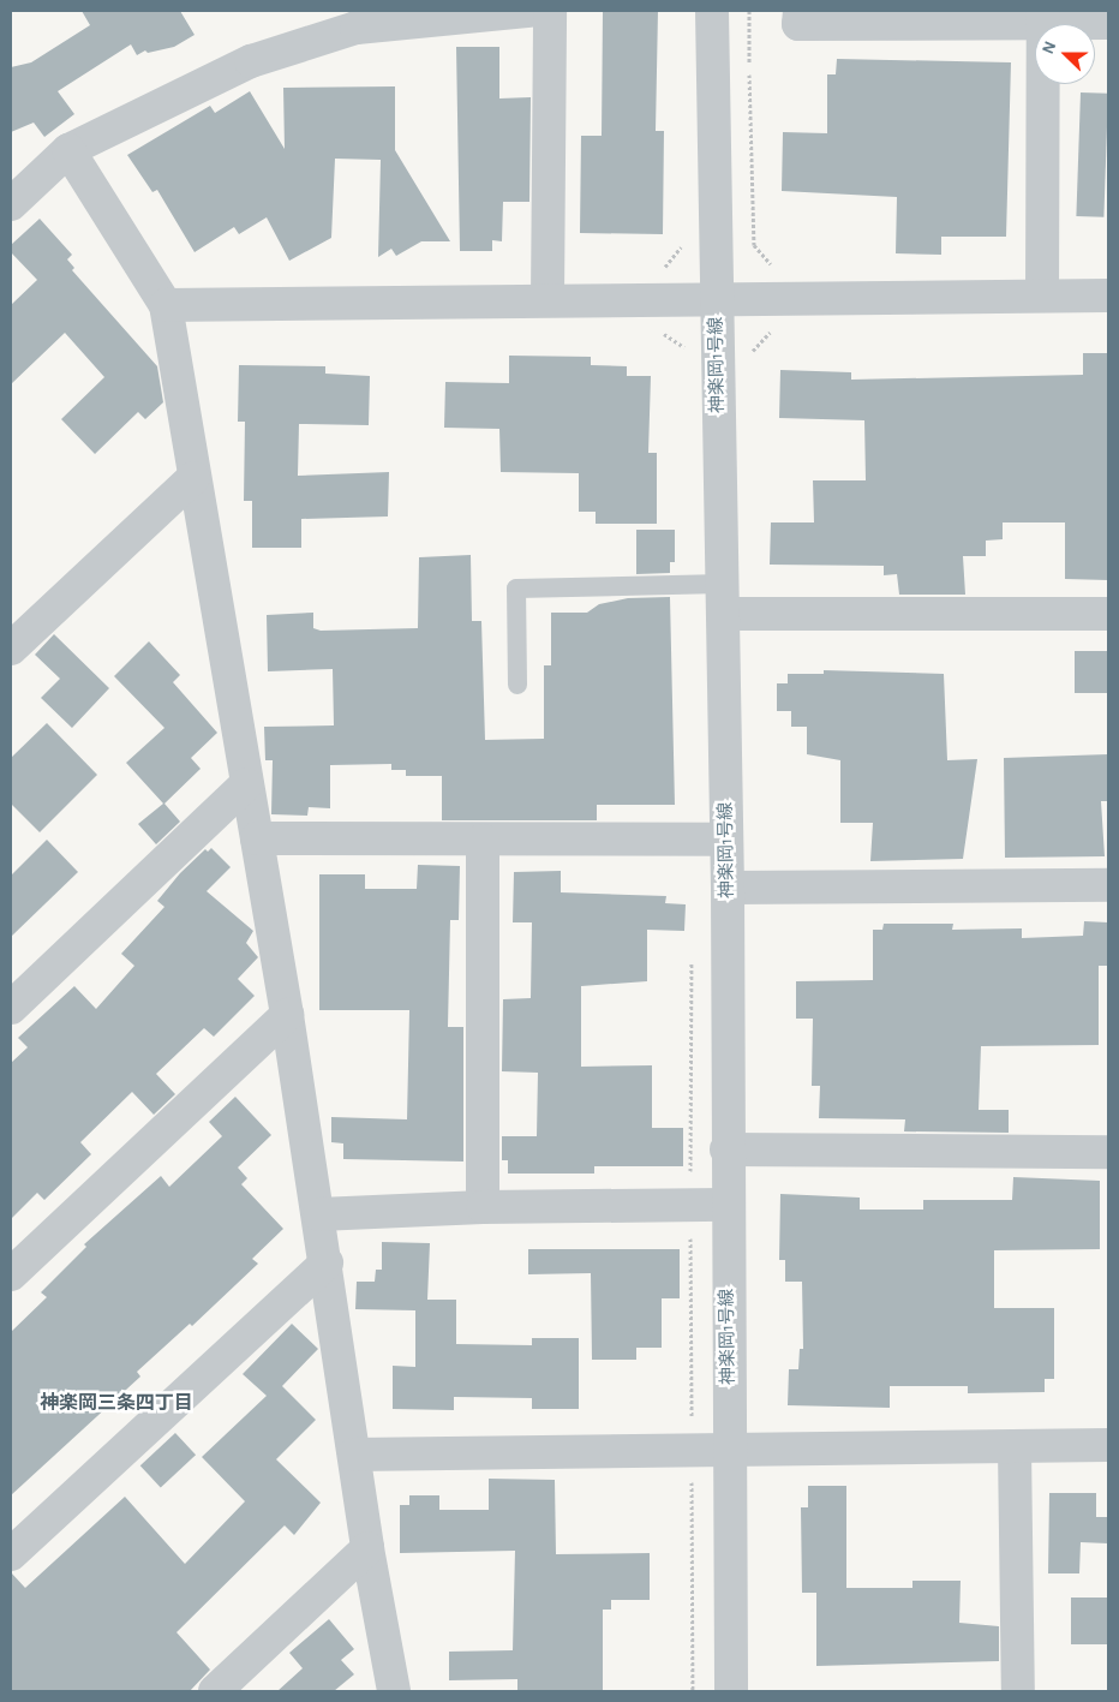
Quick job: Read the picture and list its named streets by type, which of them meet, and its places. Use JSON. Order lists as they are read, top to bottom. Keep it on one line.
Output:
{"streets":{"street":["神楽岡1号線"]},"districts":["神楽岡三条四丁目"],"north":"left"}
